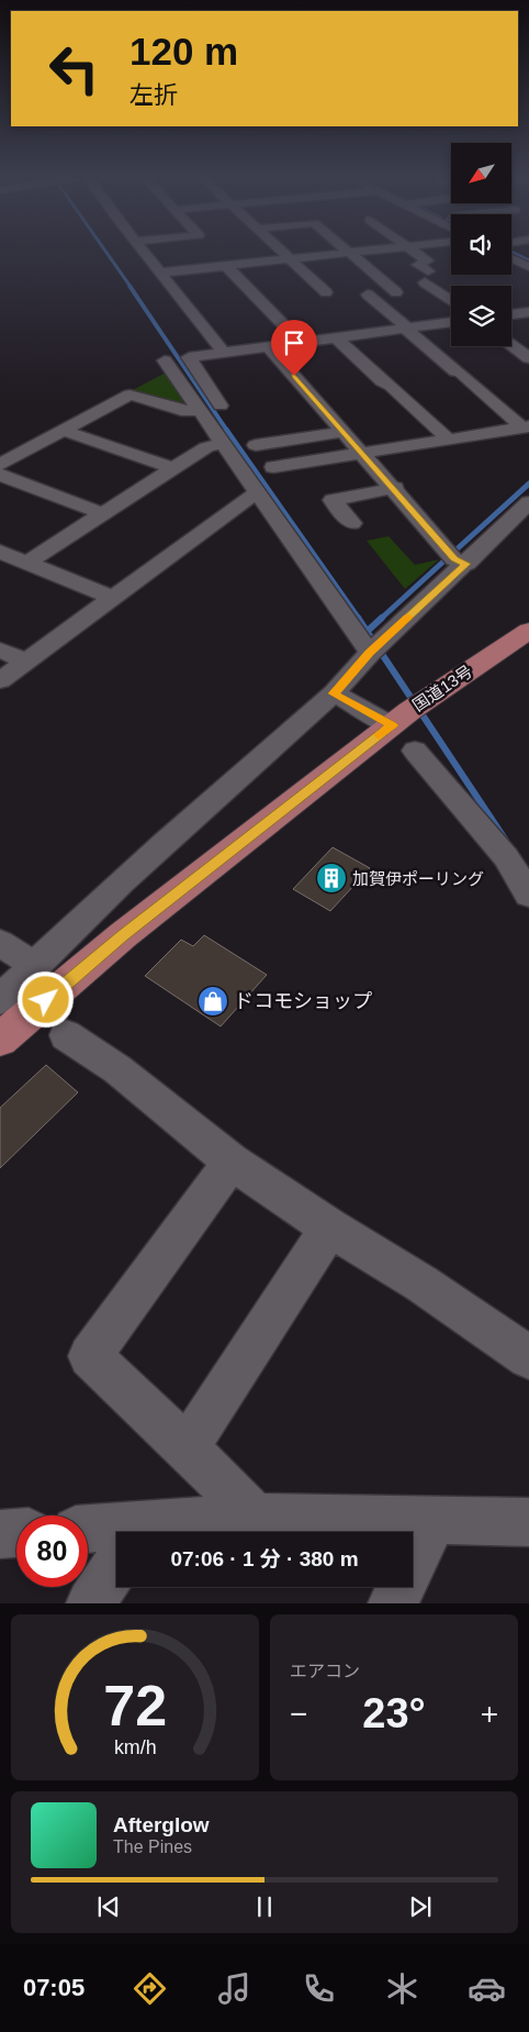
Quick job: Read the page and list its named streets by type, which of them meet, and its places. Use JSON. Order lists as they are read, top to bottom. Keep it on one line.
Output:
{"streets":{"highway":["国道13号"]},"places":{"building":["加賀伊ポーリング"],"shop":["ドコモショップ"]},"north":"bottom left","page":{"turn":["120 m","左折"],"limit":"80","trip":"07:06 · 1 分 · 380 m","tile":"エアコン","heat":["−","23°","+"],"song":["Afterglow","The Pines"],"tabs":"07:05","gauge":["72","km/h"]}}
